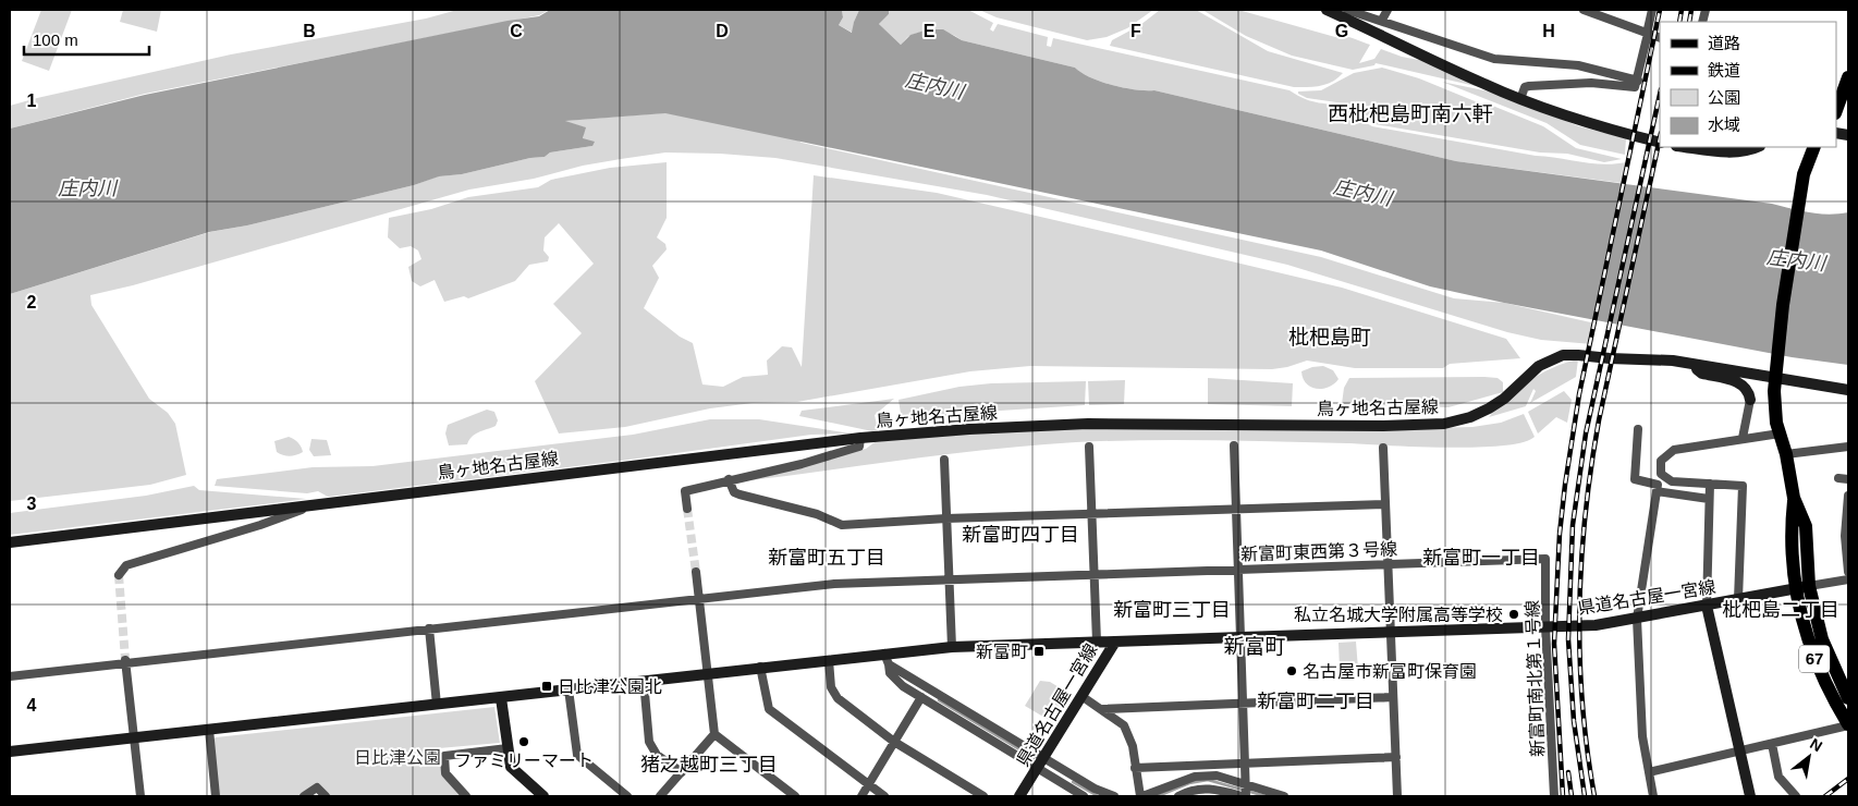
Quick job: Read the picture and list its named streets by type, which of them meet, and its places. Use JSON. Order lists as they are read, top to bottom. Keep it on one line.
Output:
{"streets":{"main road":["鳥ヶ地名古屋線","県道名古屋一宮線","67"],"street":["新富町東西第３号線","新富町南北第１号線"]},"crossings":[["新富町東西第３号線","新富町南北第１号線"],["県道名古屋一宮線","67"],["県道名古屋一宮線","新富町南北第１号線"]],"districts":["西枇杷島町南六軒","枇杷島町","新富町四丁目","新富町五丁目","新富町一丁目","新富町三丁目","枇杷島二丁目","新富町","新富町二丁目","猪之越町三丁目"],"water":["庄内川"],"parks":["日比津公園"],"places":{"other":["私立名城大学附属高等学校","名古屋市新富町保育園","ファミリーマート"],"transit":["新富町","日比津公園北"]},"legend":["道路","鉄道","公園","水域"],"scale_bar":"100 m","north":"top right","grid":{"columns":["B","C","D","E","F","G","H"],"rows":["1","2","3","4"]}}
